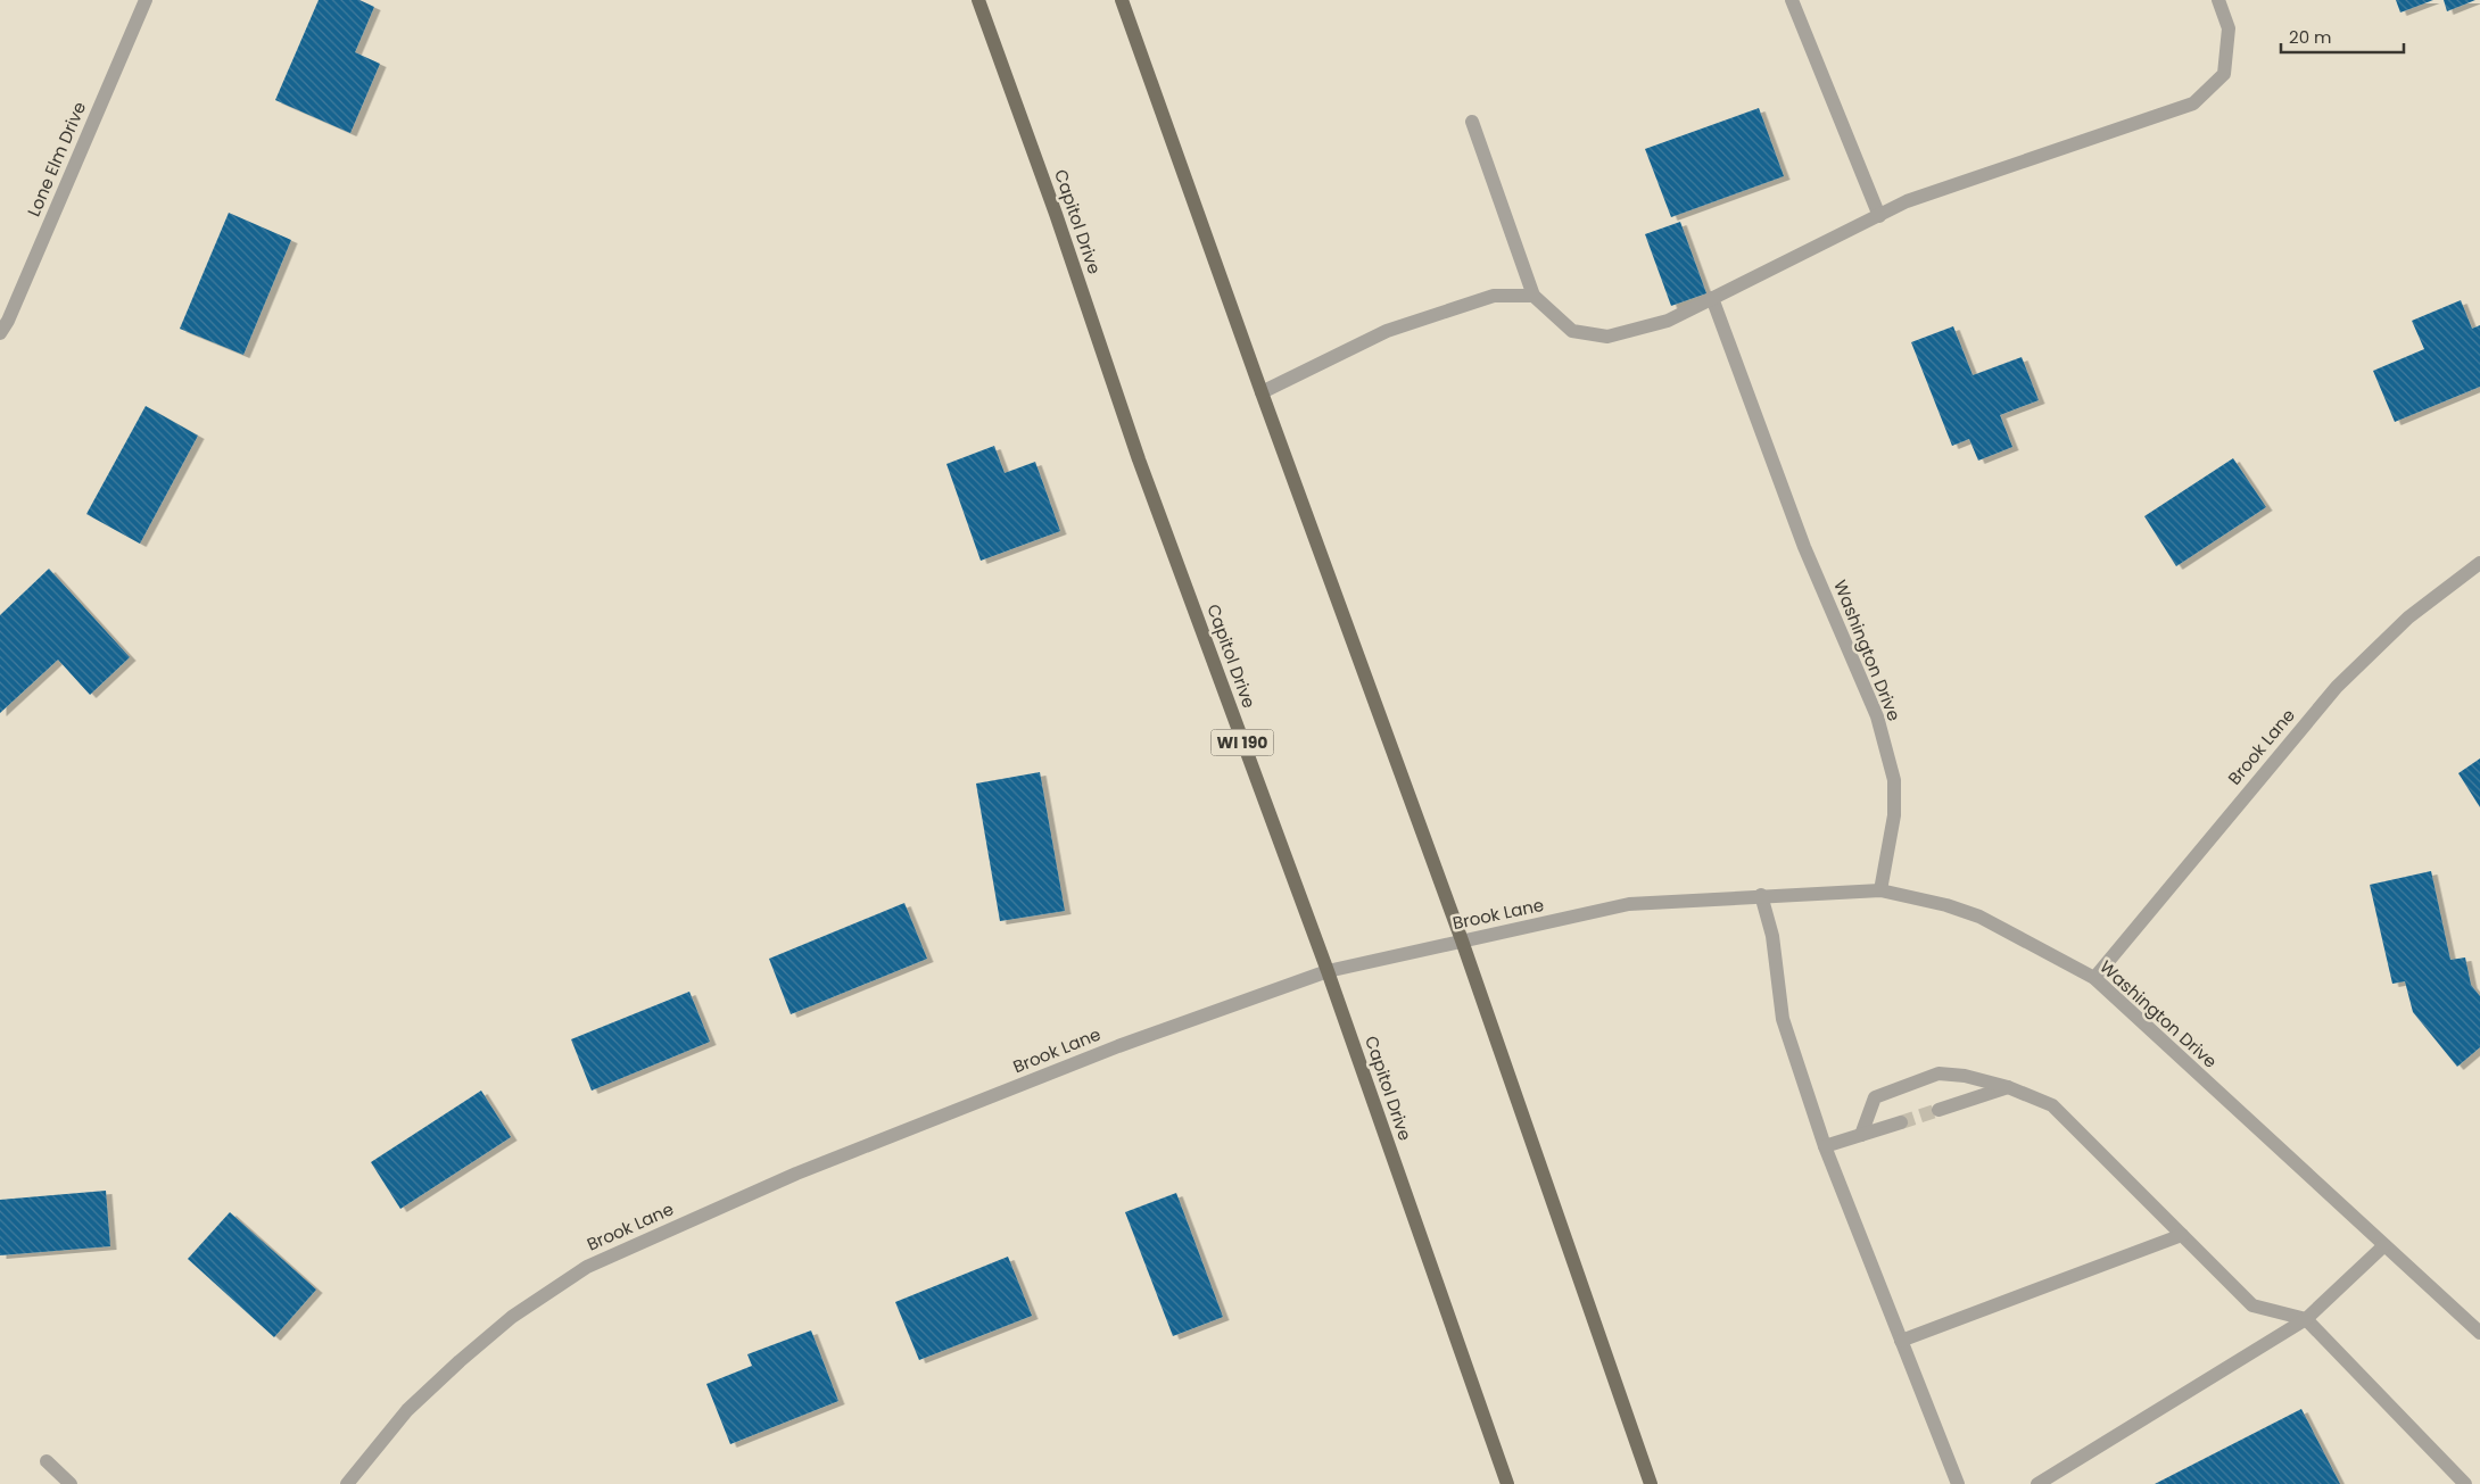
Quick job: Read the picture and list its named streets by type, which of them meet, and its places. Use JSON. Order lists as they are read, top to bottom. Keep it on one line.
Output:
{"streets":{"main road":["Capitol Drive","WI 190"],"street":["Lone Elm Drive","Washington Drive","Brook Lane"]},"crossings":[["Capitol Drive","Brook Lane"],["Washington Drive","Brook Lane"]],"scale_bar":"20 m"}
